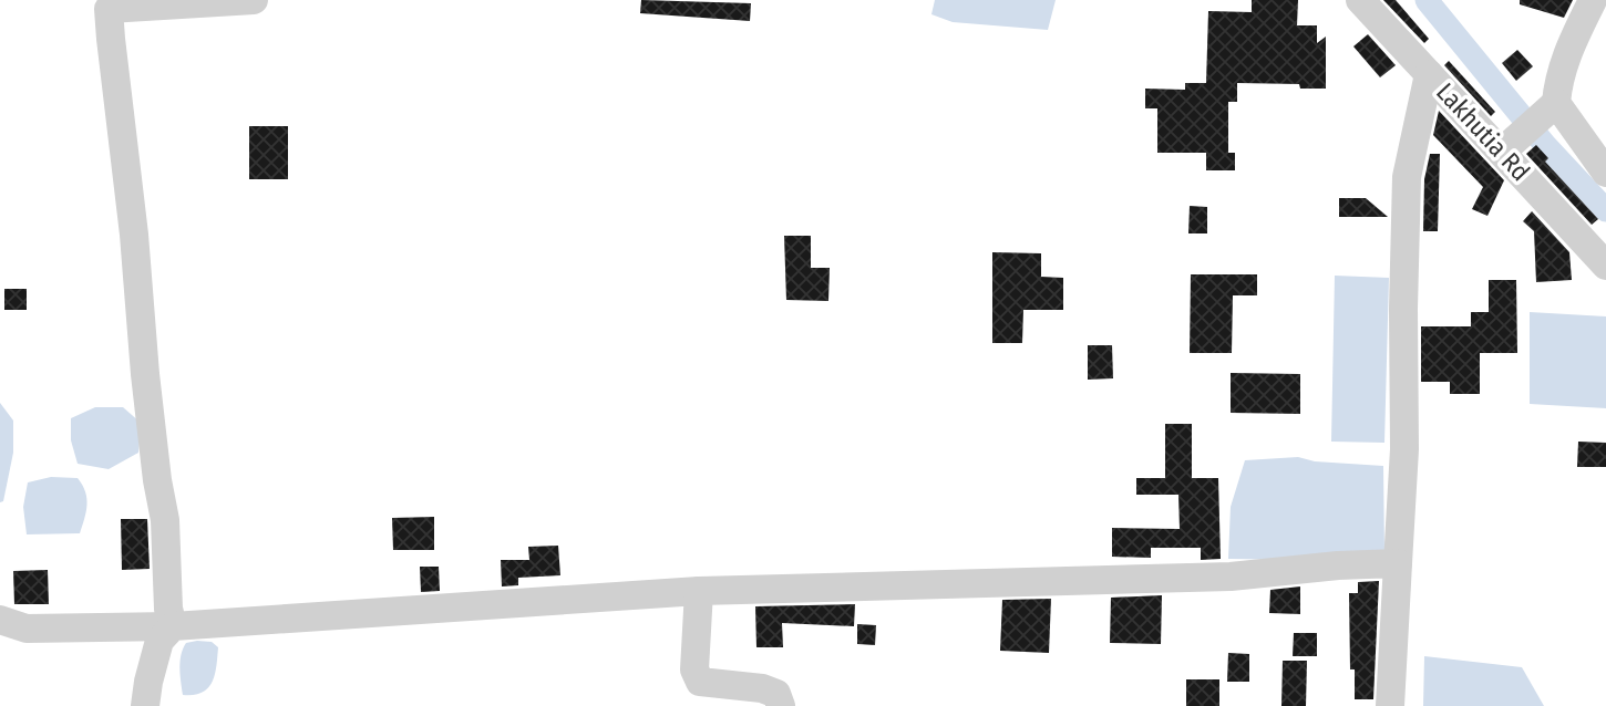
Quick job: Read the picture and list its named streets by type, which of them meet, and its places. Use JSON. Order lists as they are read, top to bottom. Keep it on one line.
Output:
{"streets":{"street":["Lakhutia Rd"]}}
